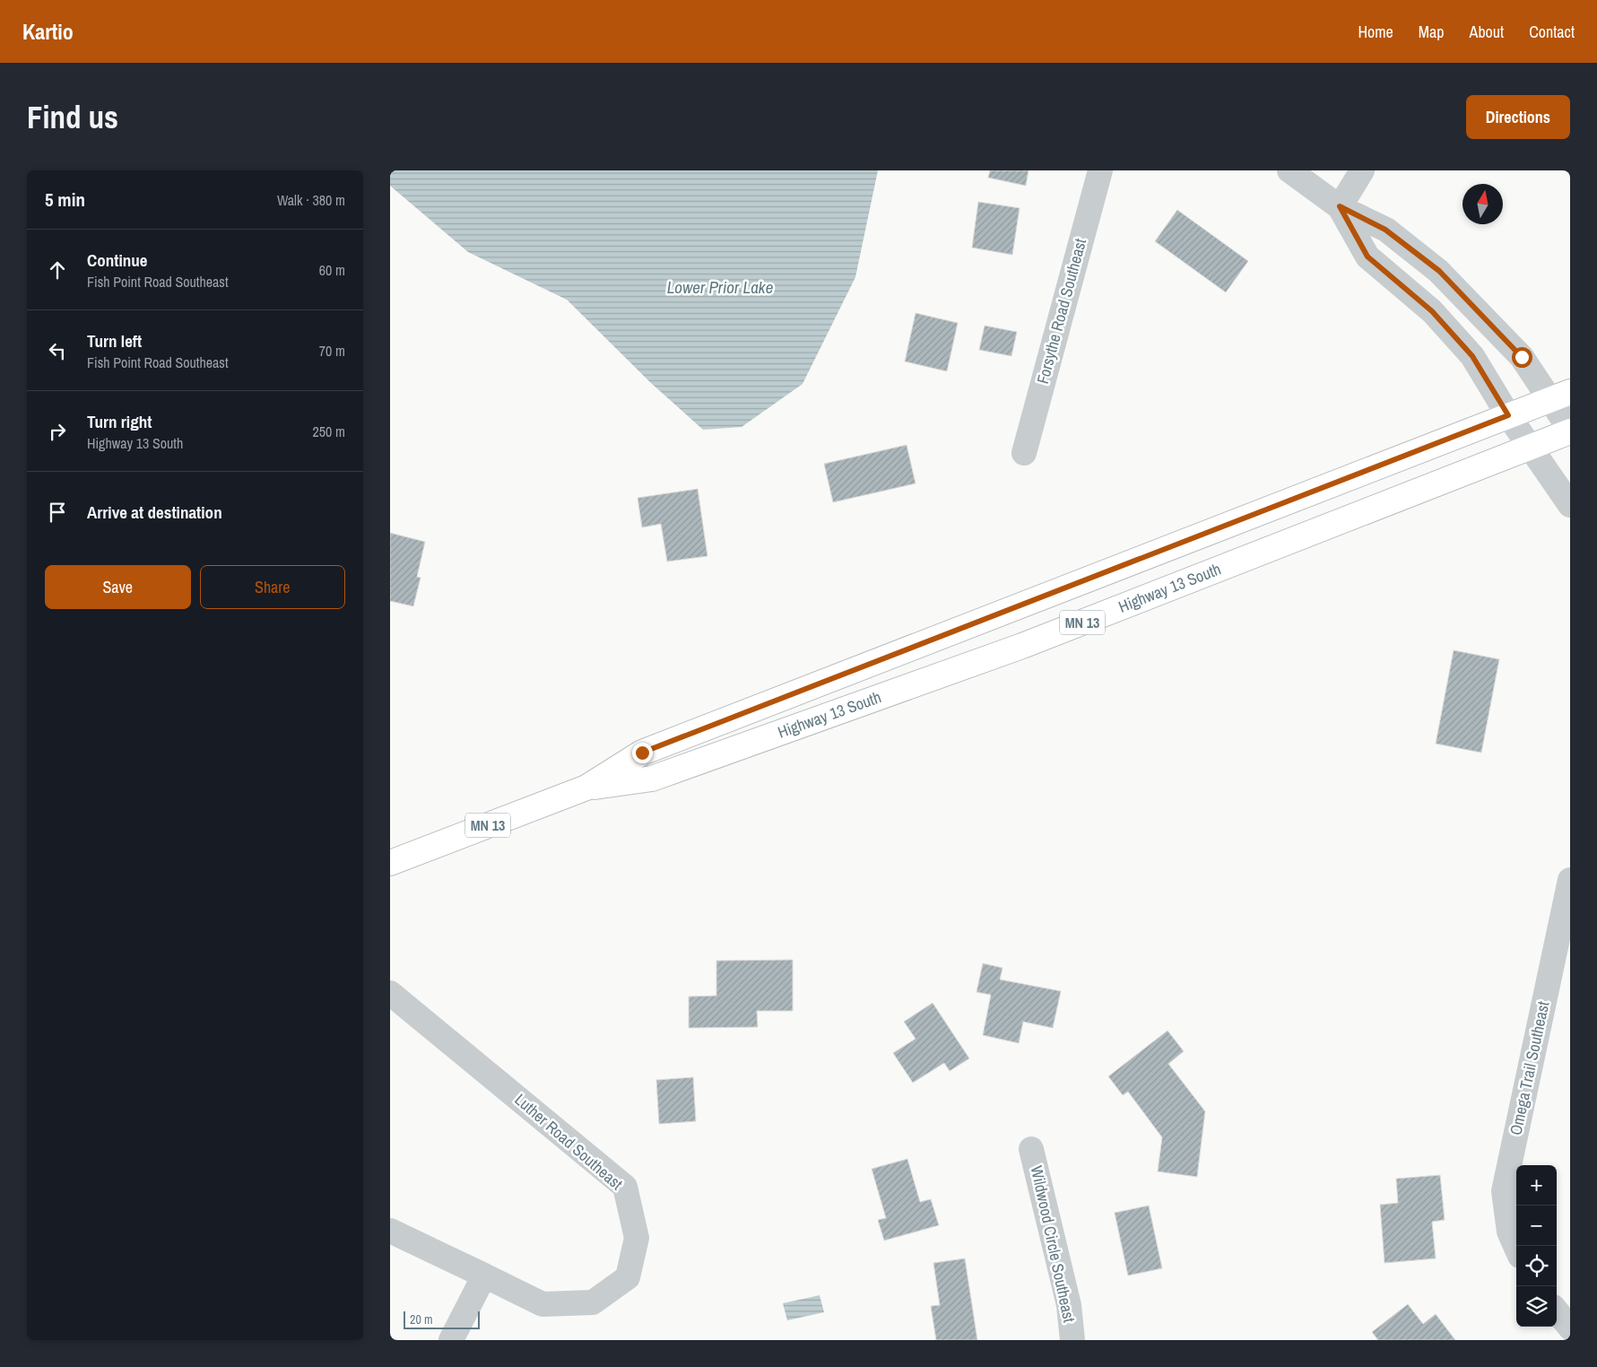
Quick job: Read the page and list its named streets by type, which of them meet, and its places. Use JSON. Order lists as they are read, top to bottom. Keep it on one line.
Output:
{"streets":{"main road":["Highway 13 South","MN 13"],"street":["Forsythe Road Southeast","Omega Trail Southeast","Luther Road Southeast","Wildwood Circle Southeast"]},"water":["Lower Prior Lake"],"scale_bar":"20 m","north":"top","page":{"header":"Kartio","nav":["Home","Map","About","Contact"],"buttons":["Directions",["Save","Share"]],"title":"Find us","heading":["5 min","Walk · 380 m"],"list":[["Continue","Fish Point Road Southeast","60 m"],["Turn left","Fish Point Road Southeast","70 m"],["Turn right","Highway 13 South","250 m"],"Arrive at destination"],"map_buttons":["+","−"],"scale":"20 m"}}
